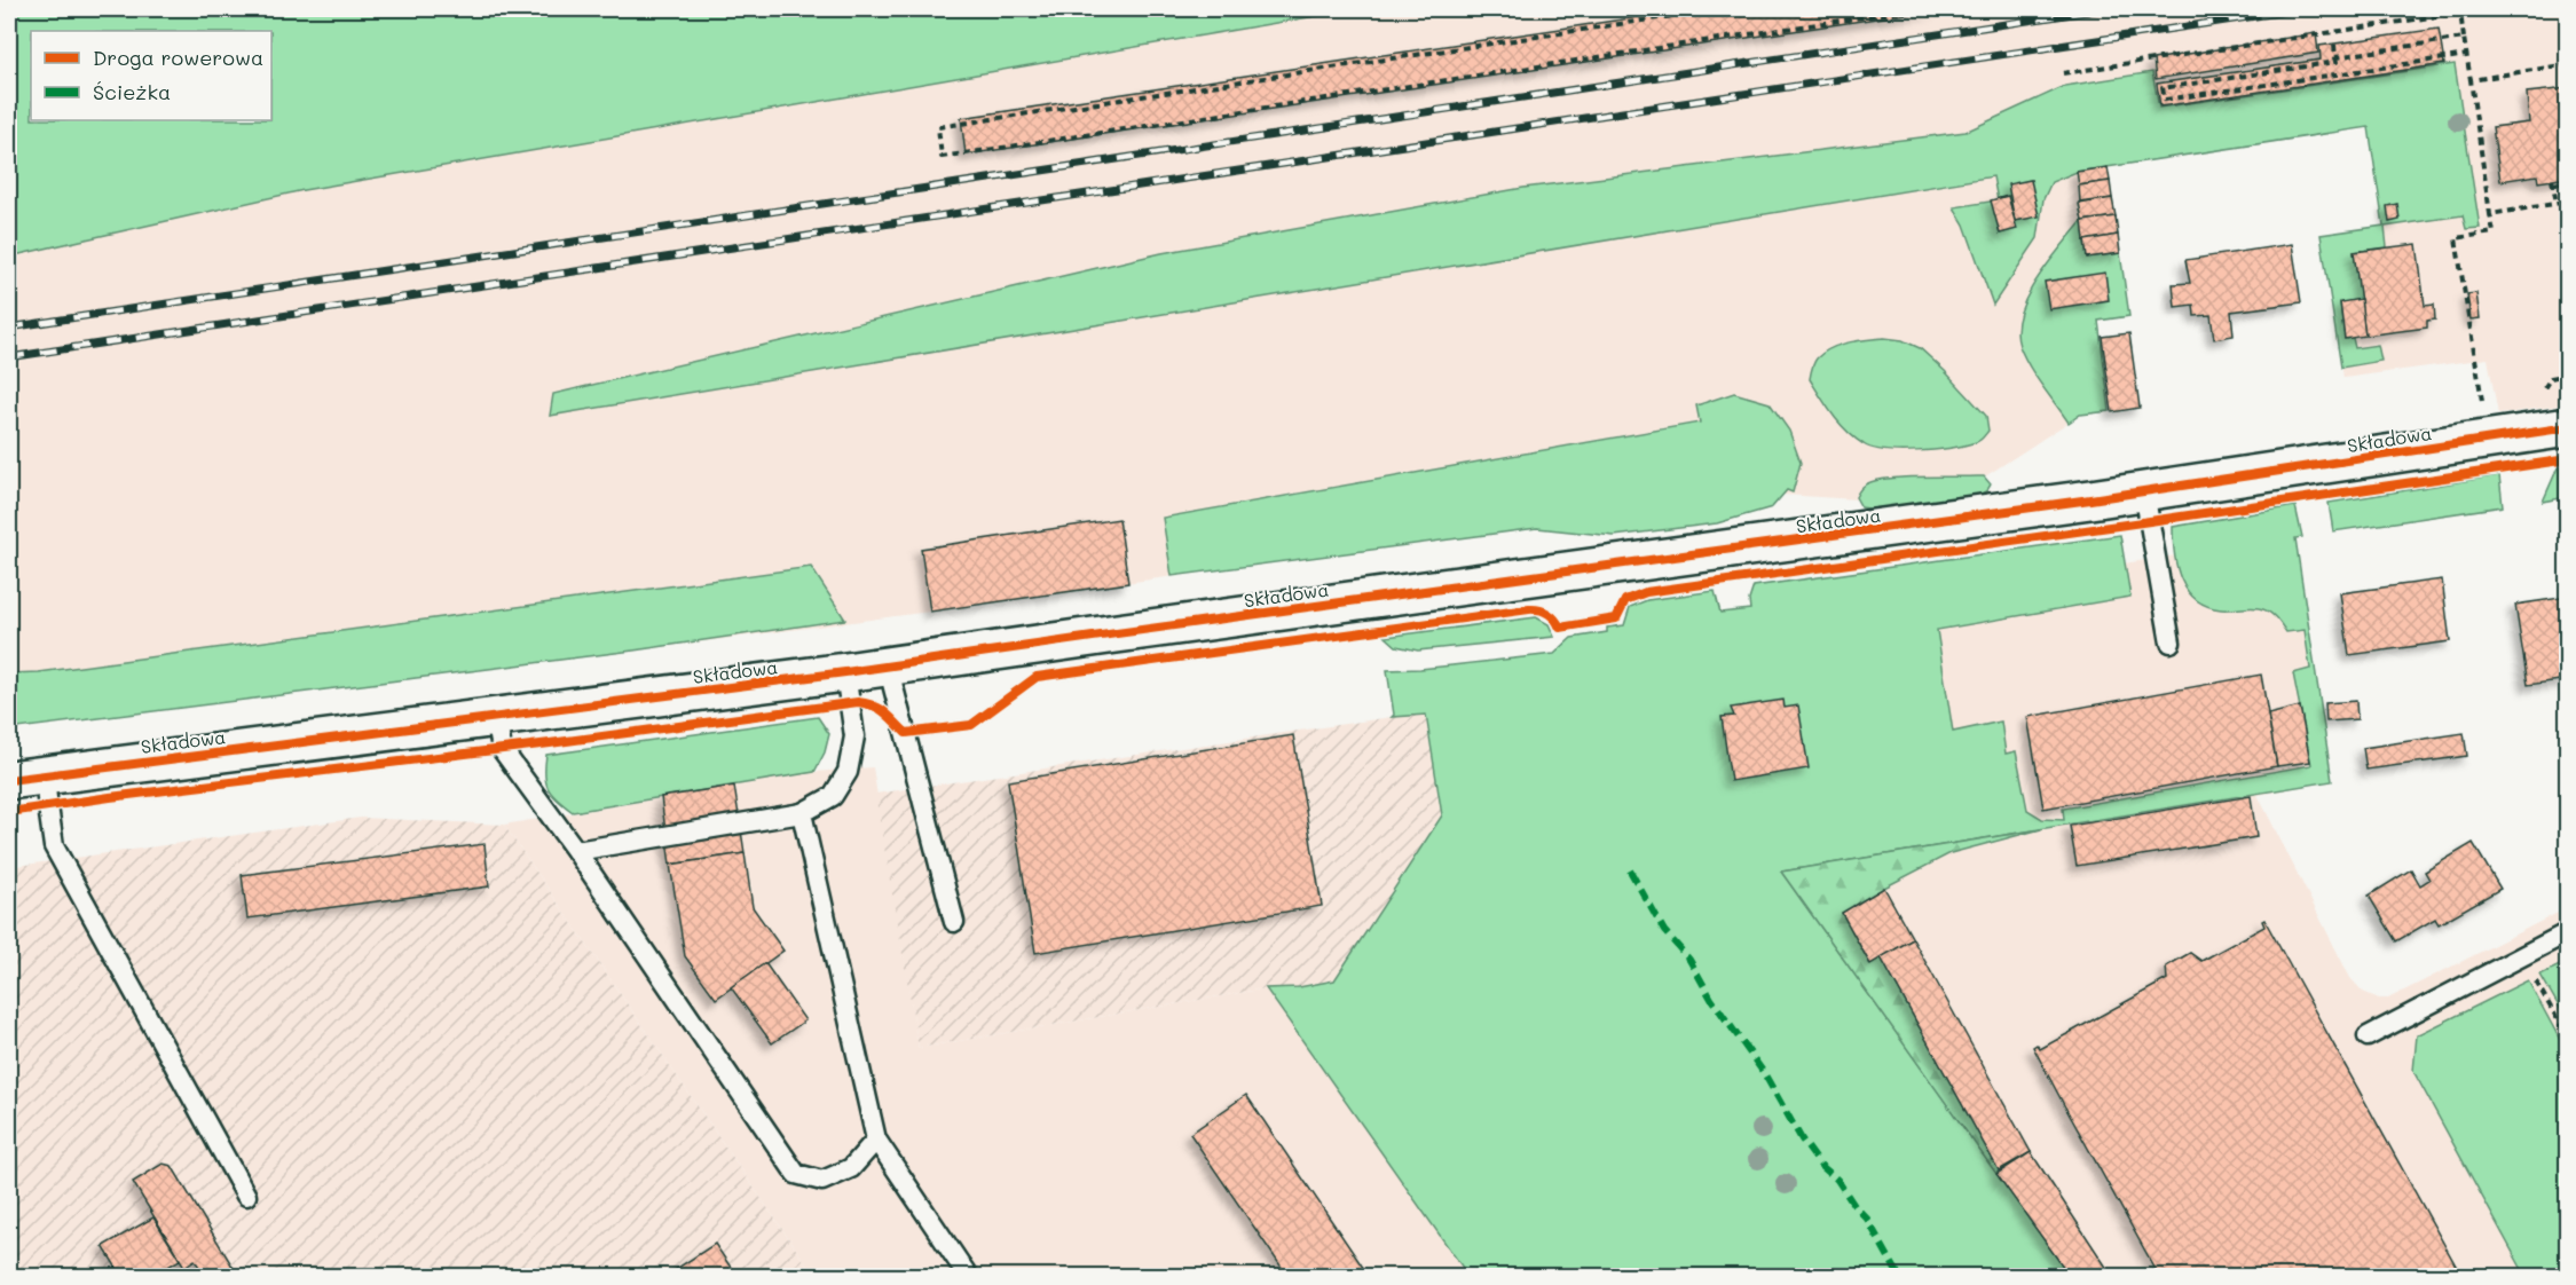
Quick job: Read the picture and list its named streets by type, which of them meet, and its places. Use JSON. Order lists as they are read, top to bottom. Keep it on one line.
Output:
{"streets":{"street":["Składowa"]},"legend":["Droga rowerowa","Ścieżka"]}
